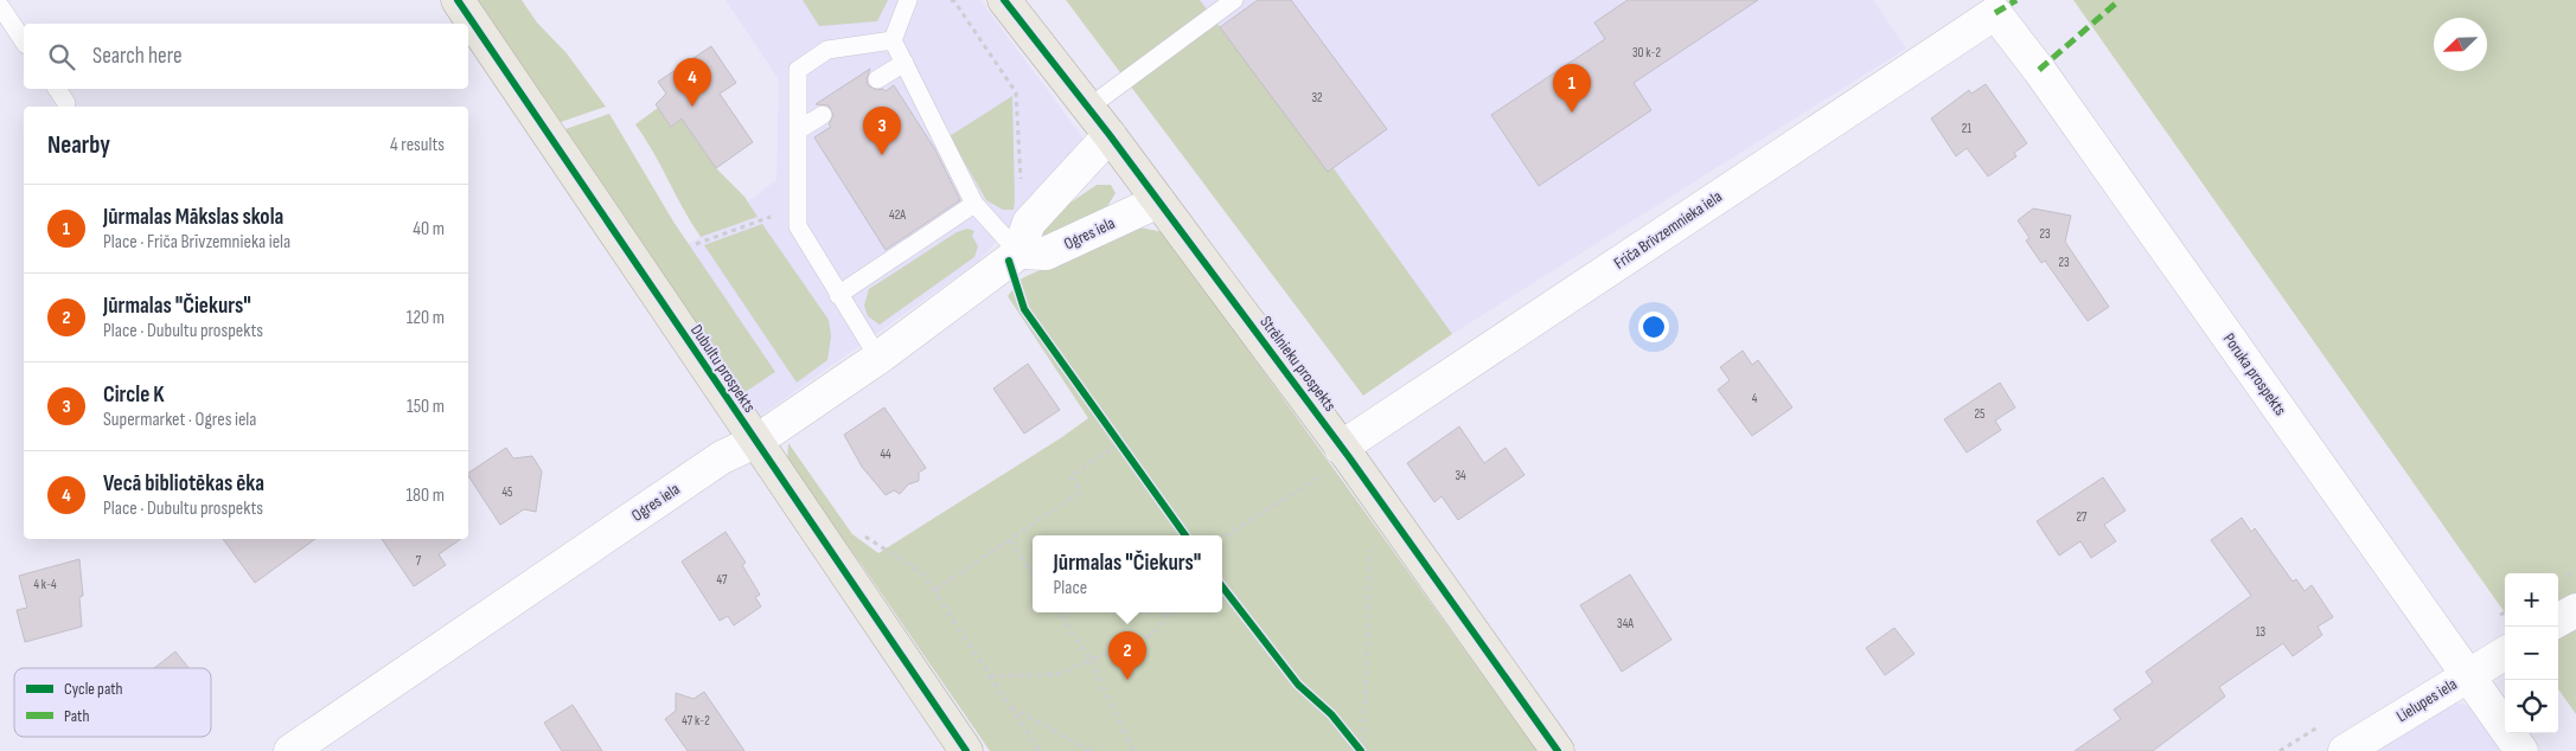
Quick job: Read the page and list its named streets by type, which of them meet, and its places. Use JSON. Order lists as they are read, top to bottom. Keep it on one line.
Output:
{"streets":{"main road":["Strēlnieku prospekts","Dubultu prospekts"],"street":["Friča Brīvzemnieka iela","Ogres iela","Poruka prospekts","Lielupes iela"]},"crossings":[["Friča Brīvzemnieka iela","Strēlnieku prospekts"],["Friča Brīvzemnieka iela","Poruka prospekts"],["Ogres iela","Strēlnieku prospekts"],["Ogres iela","Dubultu prospekts"],["Poruka prospekts","Lielupes iela"]],"house_numbers":["30 k-2","32","21","42A","23","23","4","25","44","34","45","27","7","47","4 k-4","34A","13","47 k-2"],"legend":["Cycle path","Path"],"north":"bottom left","page":{"search":"Search here","pins":["4","1","3","2"],"heading":["Nearby","4 results"],"list":[{"mark":"1","name":"Jūrmalas Mākslas skola","note":"Place · Friča Brīvzemnieka iela","value":"40 m"},{"mark":"2","name":"Jūrmalas \"Čiekurs\"","note":"Place · Dubultu prospekts","value":"120 m"},{"mark":"3","name":"Circle K","note":"Supermarket · Ogres iela","value":"150 m"},{"mark":"4","name":"Vecā bibliotēkas ēka","note":"Place · Dubultu prospekts","value":"180 m"}],"popup":["Jūrmalas \"Čiekurs\"","Place"],"map_buttons":["+","−"]}}
